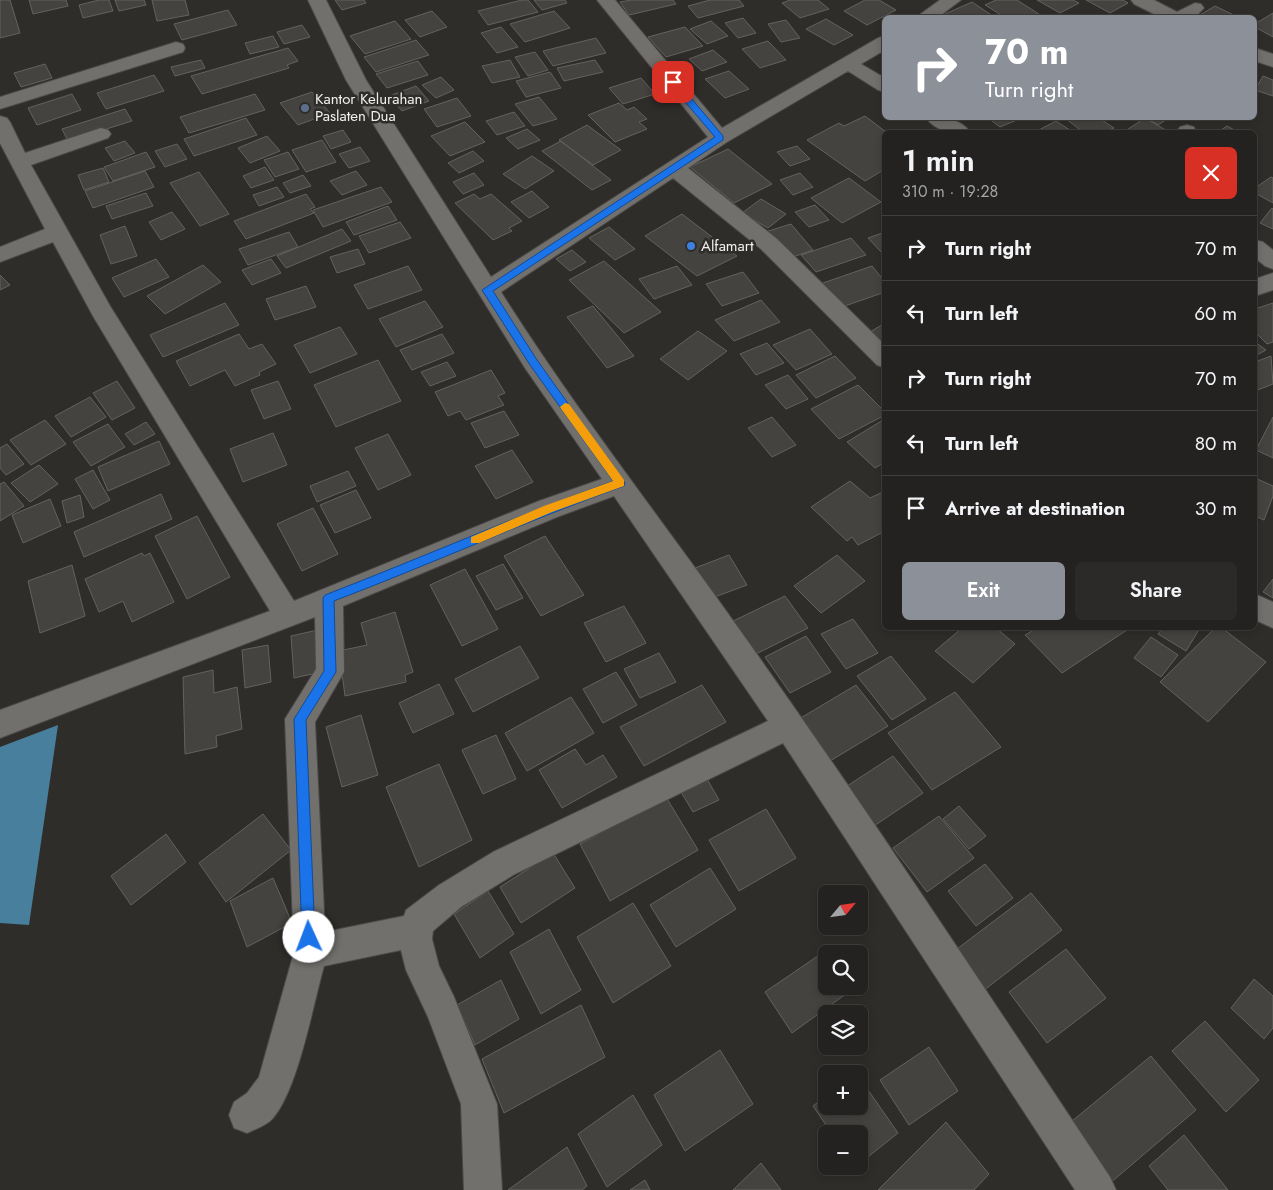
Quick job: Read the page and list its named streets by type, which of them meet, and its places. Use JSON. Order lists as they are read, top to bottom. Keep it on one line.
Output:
{"places":["Kantor Kelurahan Paslaten Dua","Alfamart"],"north":"top right","page":{"turn":["70 m","Turn right"],"heading":["1 min","310 m · 19:28"],"list":[{"name":"Turn right","value":"70 m"},{"name":"Turn left","value":"60 m"},{"name":"Turn right","value":"70 m"},{"name":"Turn left","value":"80 m"},{"name":"Arrive at destination","value":"30 m"}],"buttons":["Exit","Share"],"map_buttons":["+","−"]}}
